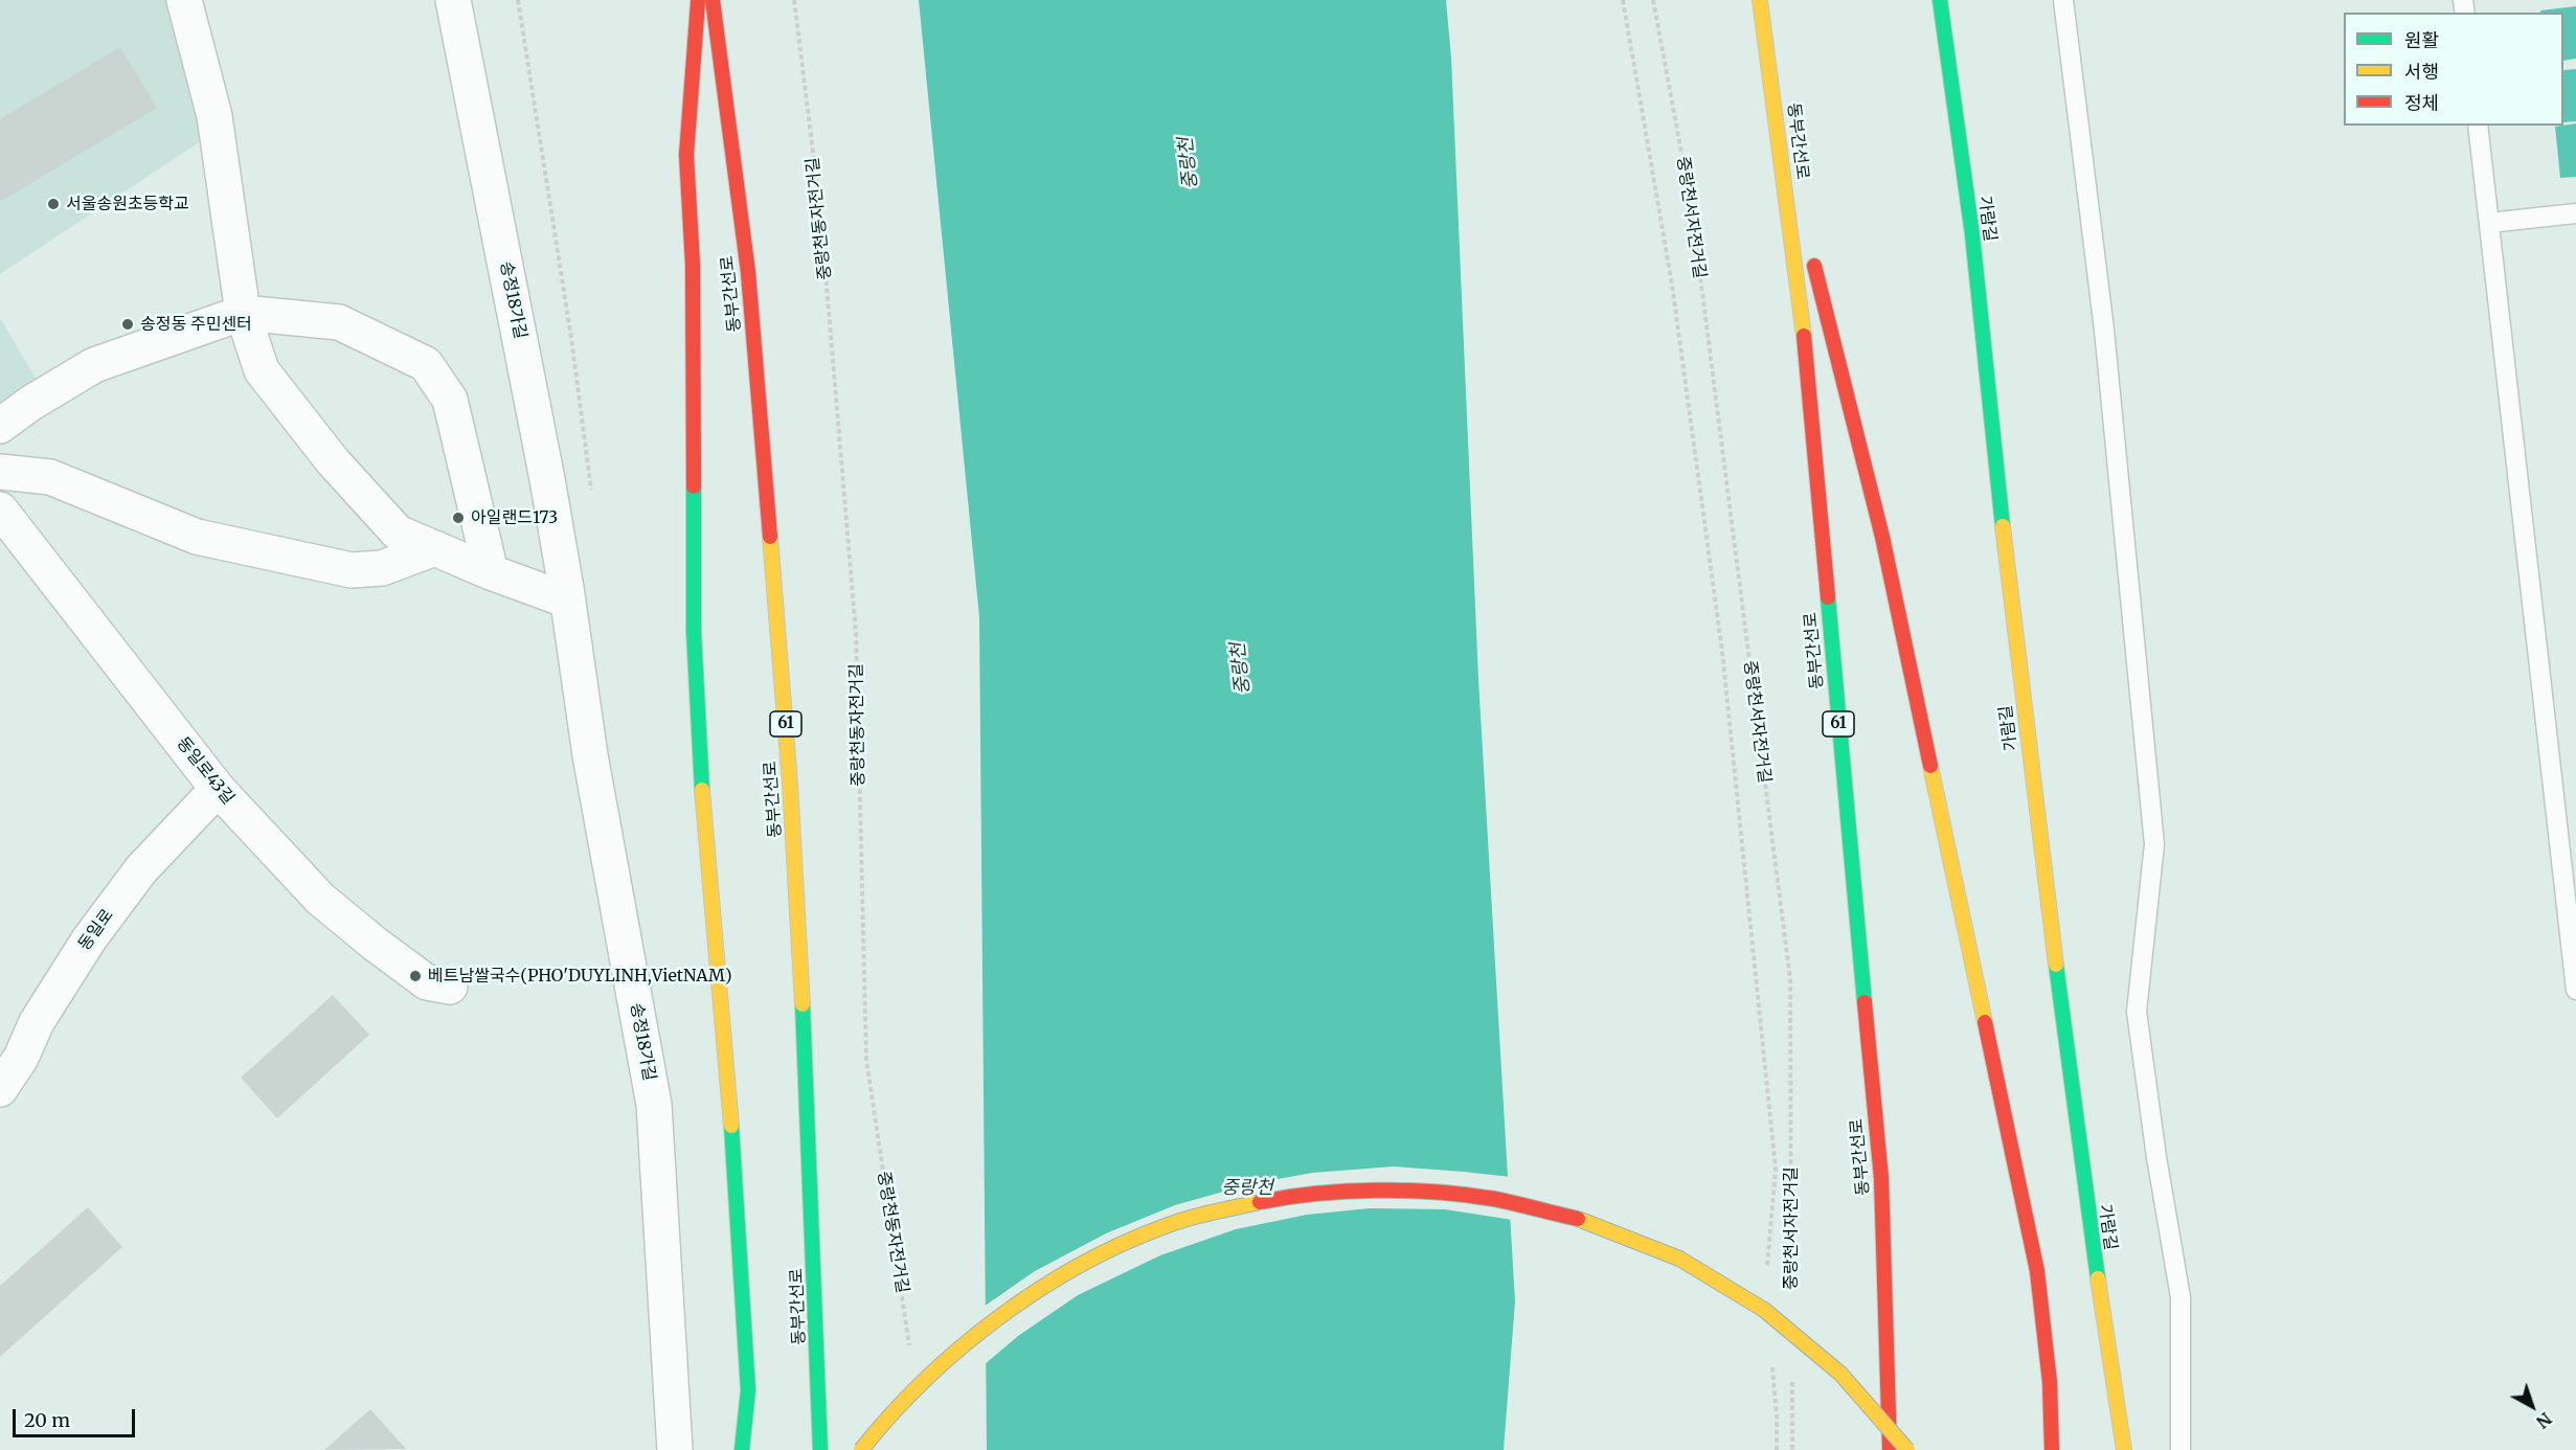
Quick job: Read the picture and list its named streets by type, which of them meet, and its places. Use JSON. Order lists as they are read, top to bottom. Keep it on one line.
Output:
{"streets":{"main road":["동부간선로","가람길","61"],"street":["송정18가길","동일로43길","동일로"],"path":["중랑천서자전거길","중랑천동자전거길"]},"crossings":[["동일로43길","동일로"]],"water":["중랑천"],"places":["서울송원초등학교","송정동 주민센터","아일랜드173","베트남쌀국수(PHO'DUYLINH,VietNAM)"],"legend":["원활","서행","정체"],"scale_bar":"20 m","north":"bottom right"}
